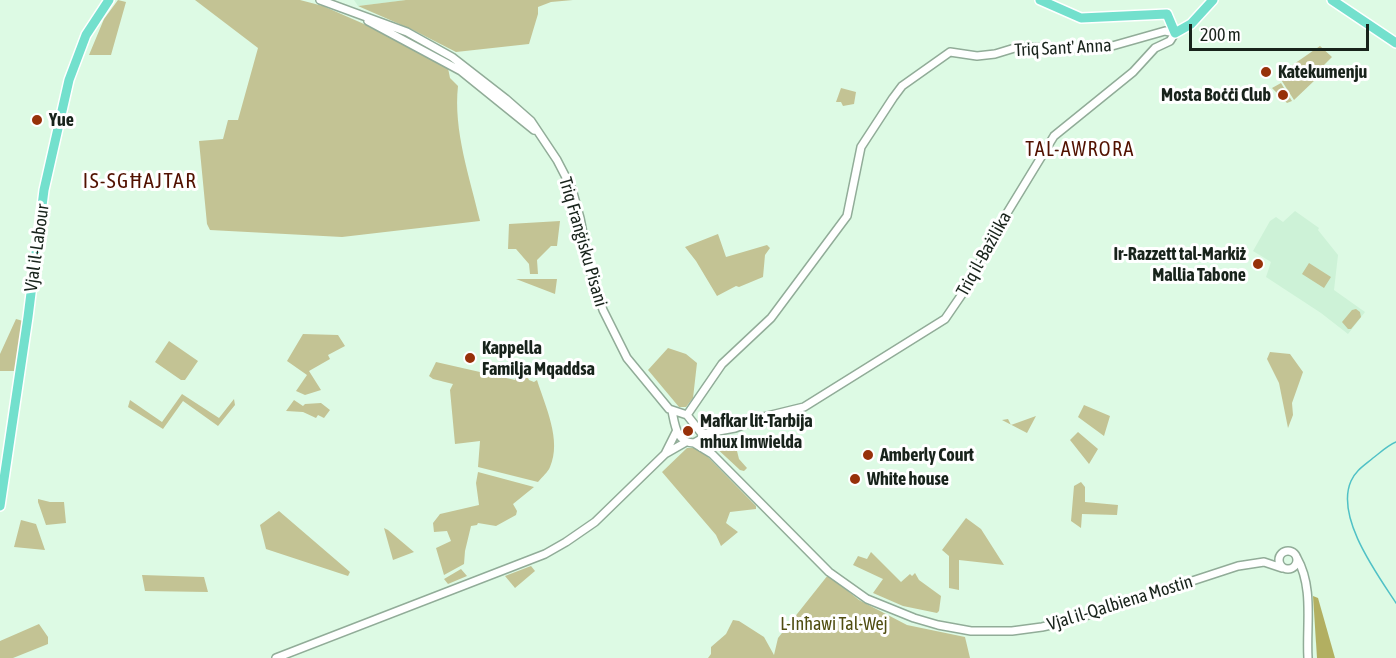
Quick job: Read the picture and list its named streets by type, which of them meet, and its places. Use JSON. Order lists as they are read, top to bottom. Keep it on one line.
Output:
{"streets":{"main road":["Vjal il-Labour","Triq il-Bażilika"],"street":["Triq Sant' Anna","Triq Franġisku Pisani","Vjal il-Qalbiena Mostin"]},"crossings":[["Triq Sant' Anna","Triq Franġisku Pisani"],["Triq Sant' Anna","Triq il-Bażilika"],["Triq Sant' Anna","Vjal il-Qalbiena Mostin"],["Triq Franġisku Pisani","Vjal il-Qalbiena Mostin"],["Triq il-Bażilika","Vjal il-Qalbiena Mostin"]],"districts":["TAL-AWRORA","IS-SGĦAJTAR"],"parks":["L-Inħawi Tal-Wej"],"places":["Katekumenju","Mosta Boċċi Club","Yue","Ir-Razzett tal-Markiż Mallia Tabone","Kappella Familja Mqaddsa","Mafkar lit-Tarbija mhux Imwielda","Amberly Court","White house"],"scale_bar":"200 m"}
